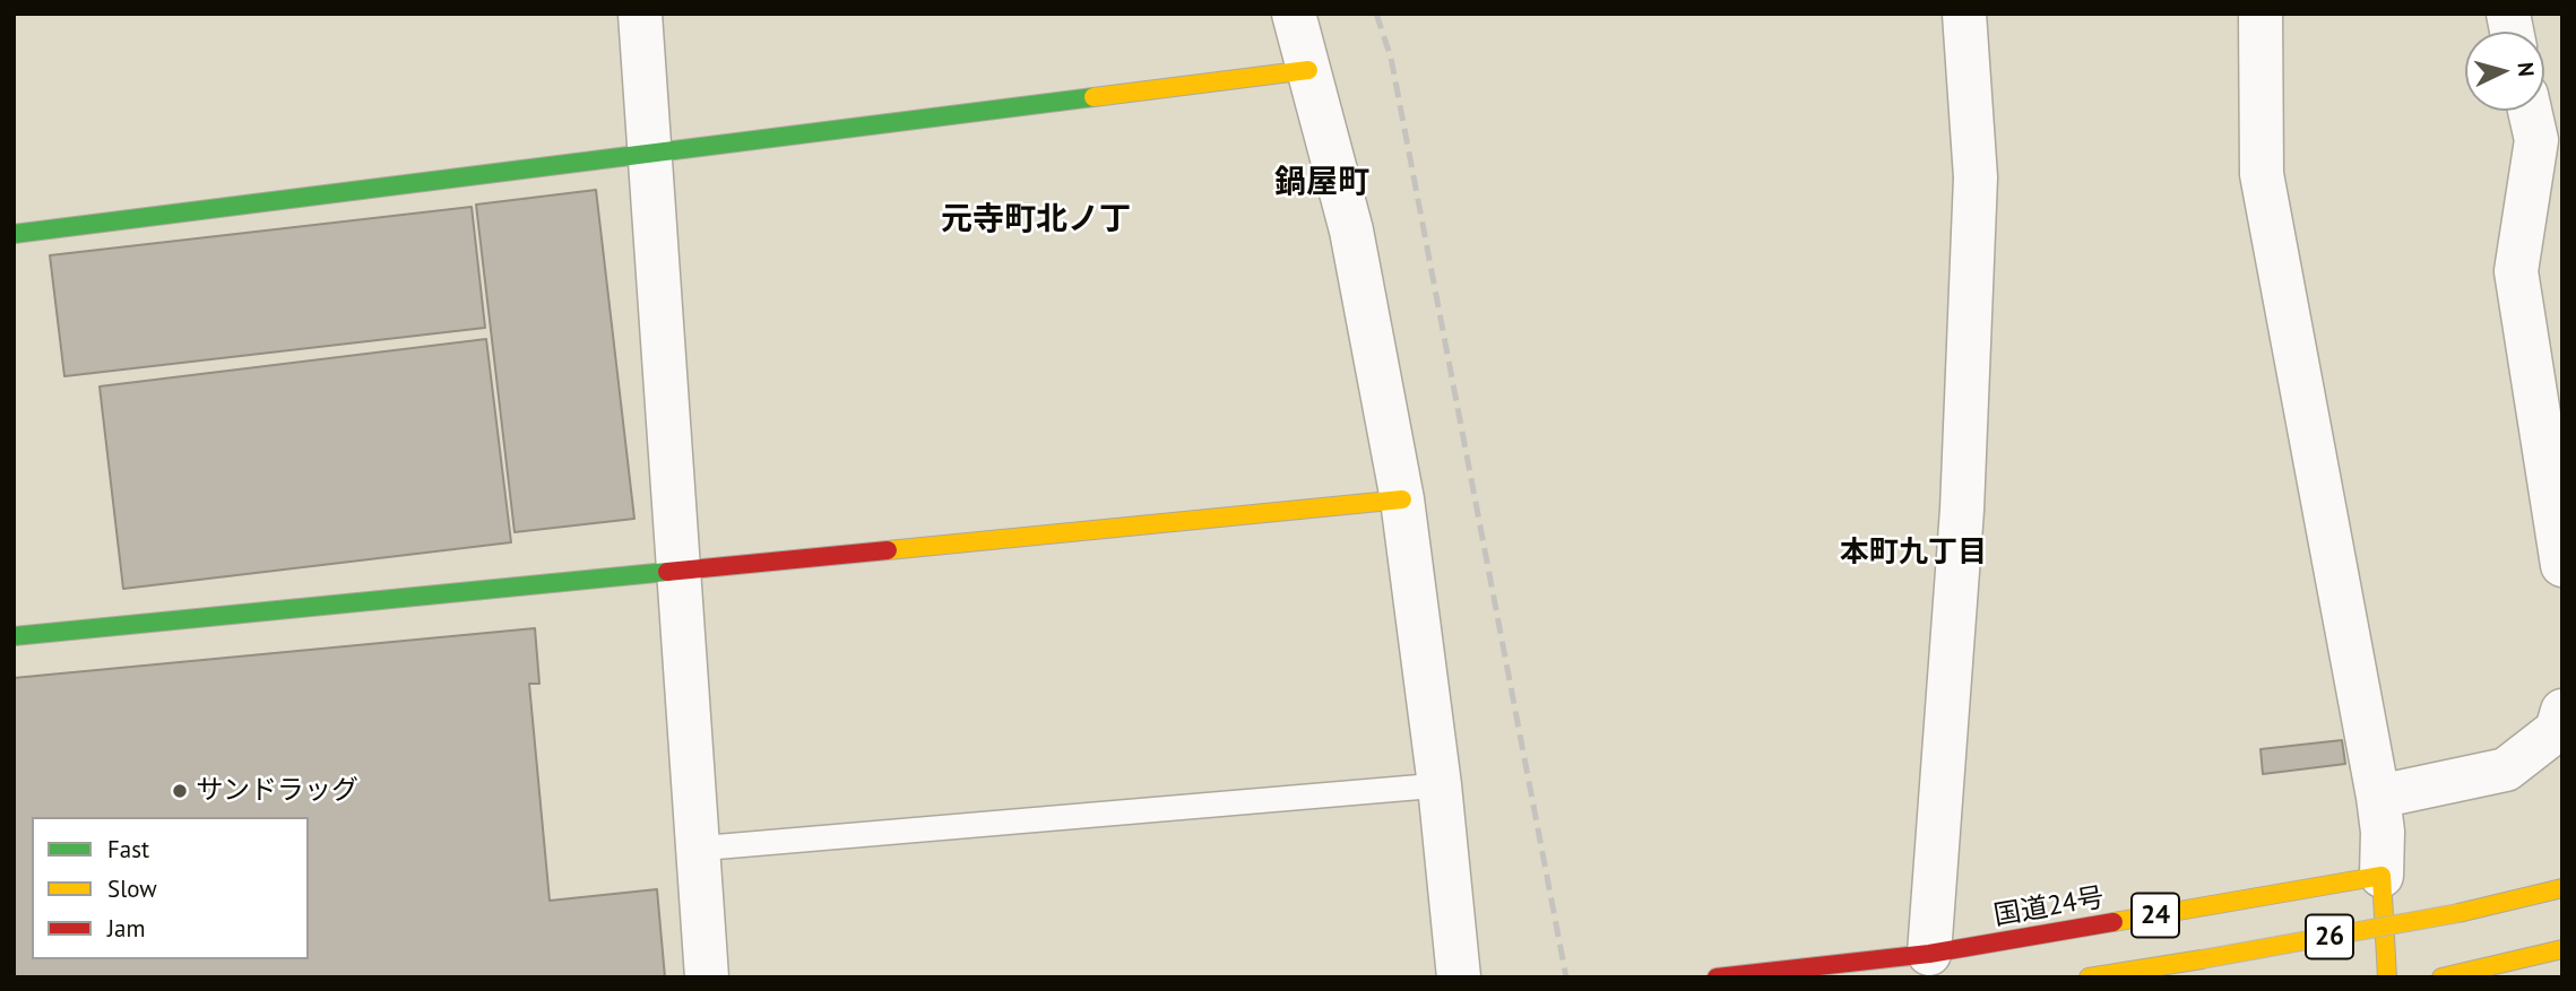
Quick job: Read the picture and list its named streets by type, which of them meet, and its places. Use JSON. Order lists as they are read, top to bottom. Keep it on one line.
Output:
{"streets":{"main road":["国道24号","24","26"]},"districts":["鍋屋町","元寺町北ノ丁","本町九丁目"],"places":["サンドラッグ"],"legend":["Fast","Slow","Jam"],"north":"right"}
